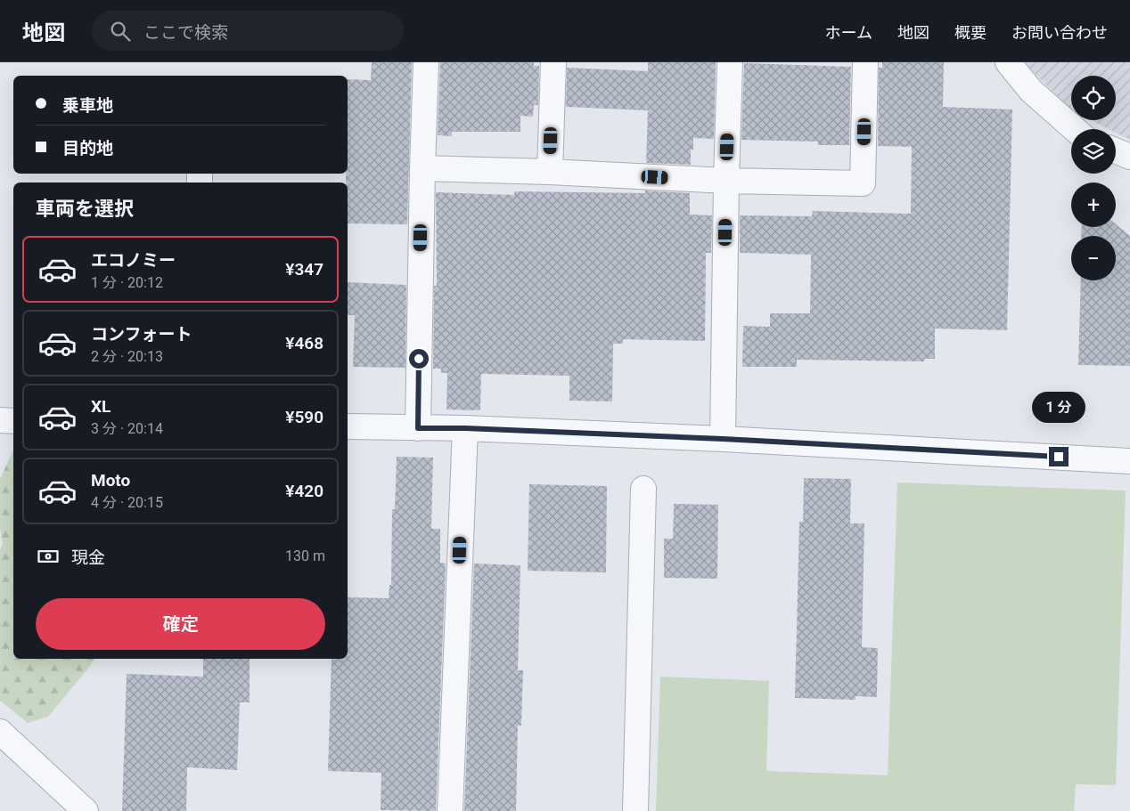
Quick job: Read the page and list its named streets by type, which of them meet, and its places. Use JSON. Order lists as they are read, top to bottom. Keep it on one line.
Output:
{"page":{"header":"地図","search":"ここで検索","nav":["ホーム","地図","概要","お問い合わせ"],"map_buttons":["+","−"],"banner":["乗車地","目的地"],"heading":"車両を選択","list":[{"name":"エコノミー","note":"1 分 · 20:12","value":"¥347"},{"name":"コンフォート","note":"2 分 · 20:13","value":"¥468"},{"name":"XL","note":"3 分 · 20:14","value":"¥590"},{"name":"Moto","note":"4 分 · 20:15","value":"¥420"}],"bubble":"1 分","pay":["現金","130 m"],"buttons":"確定"}}
